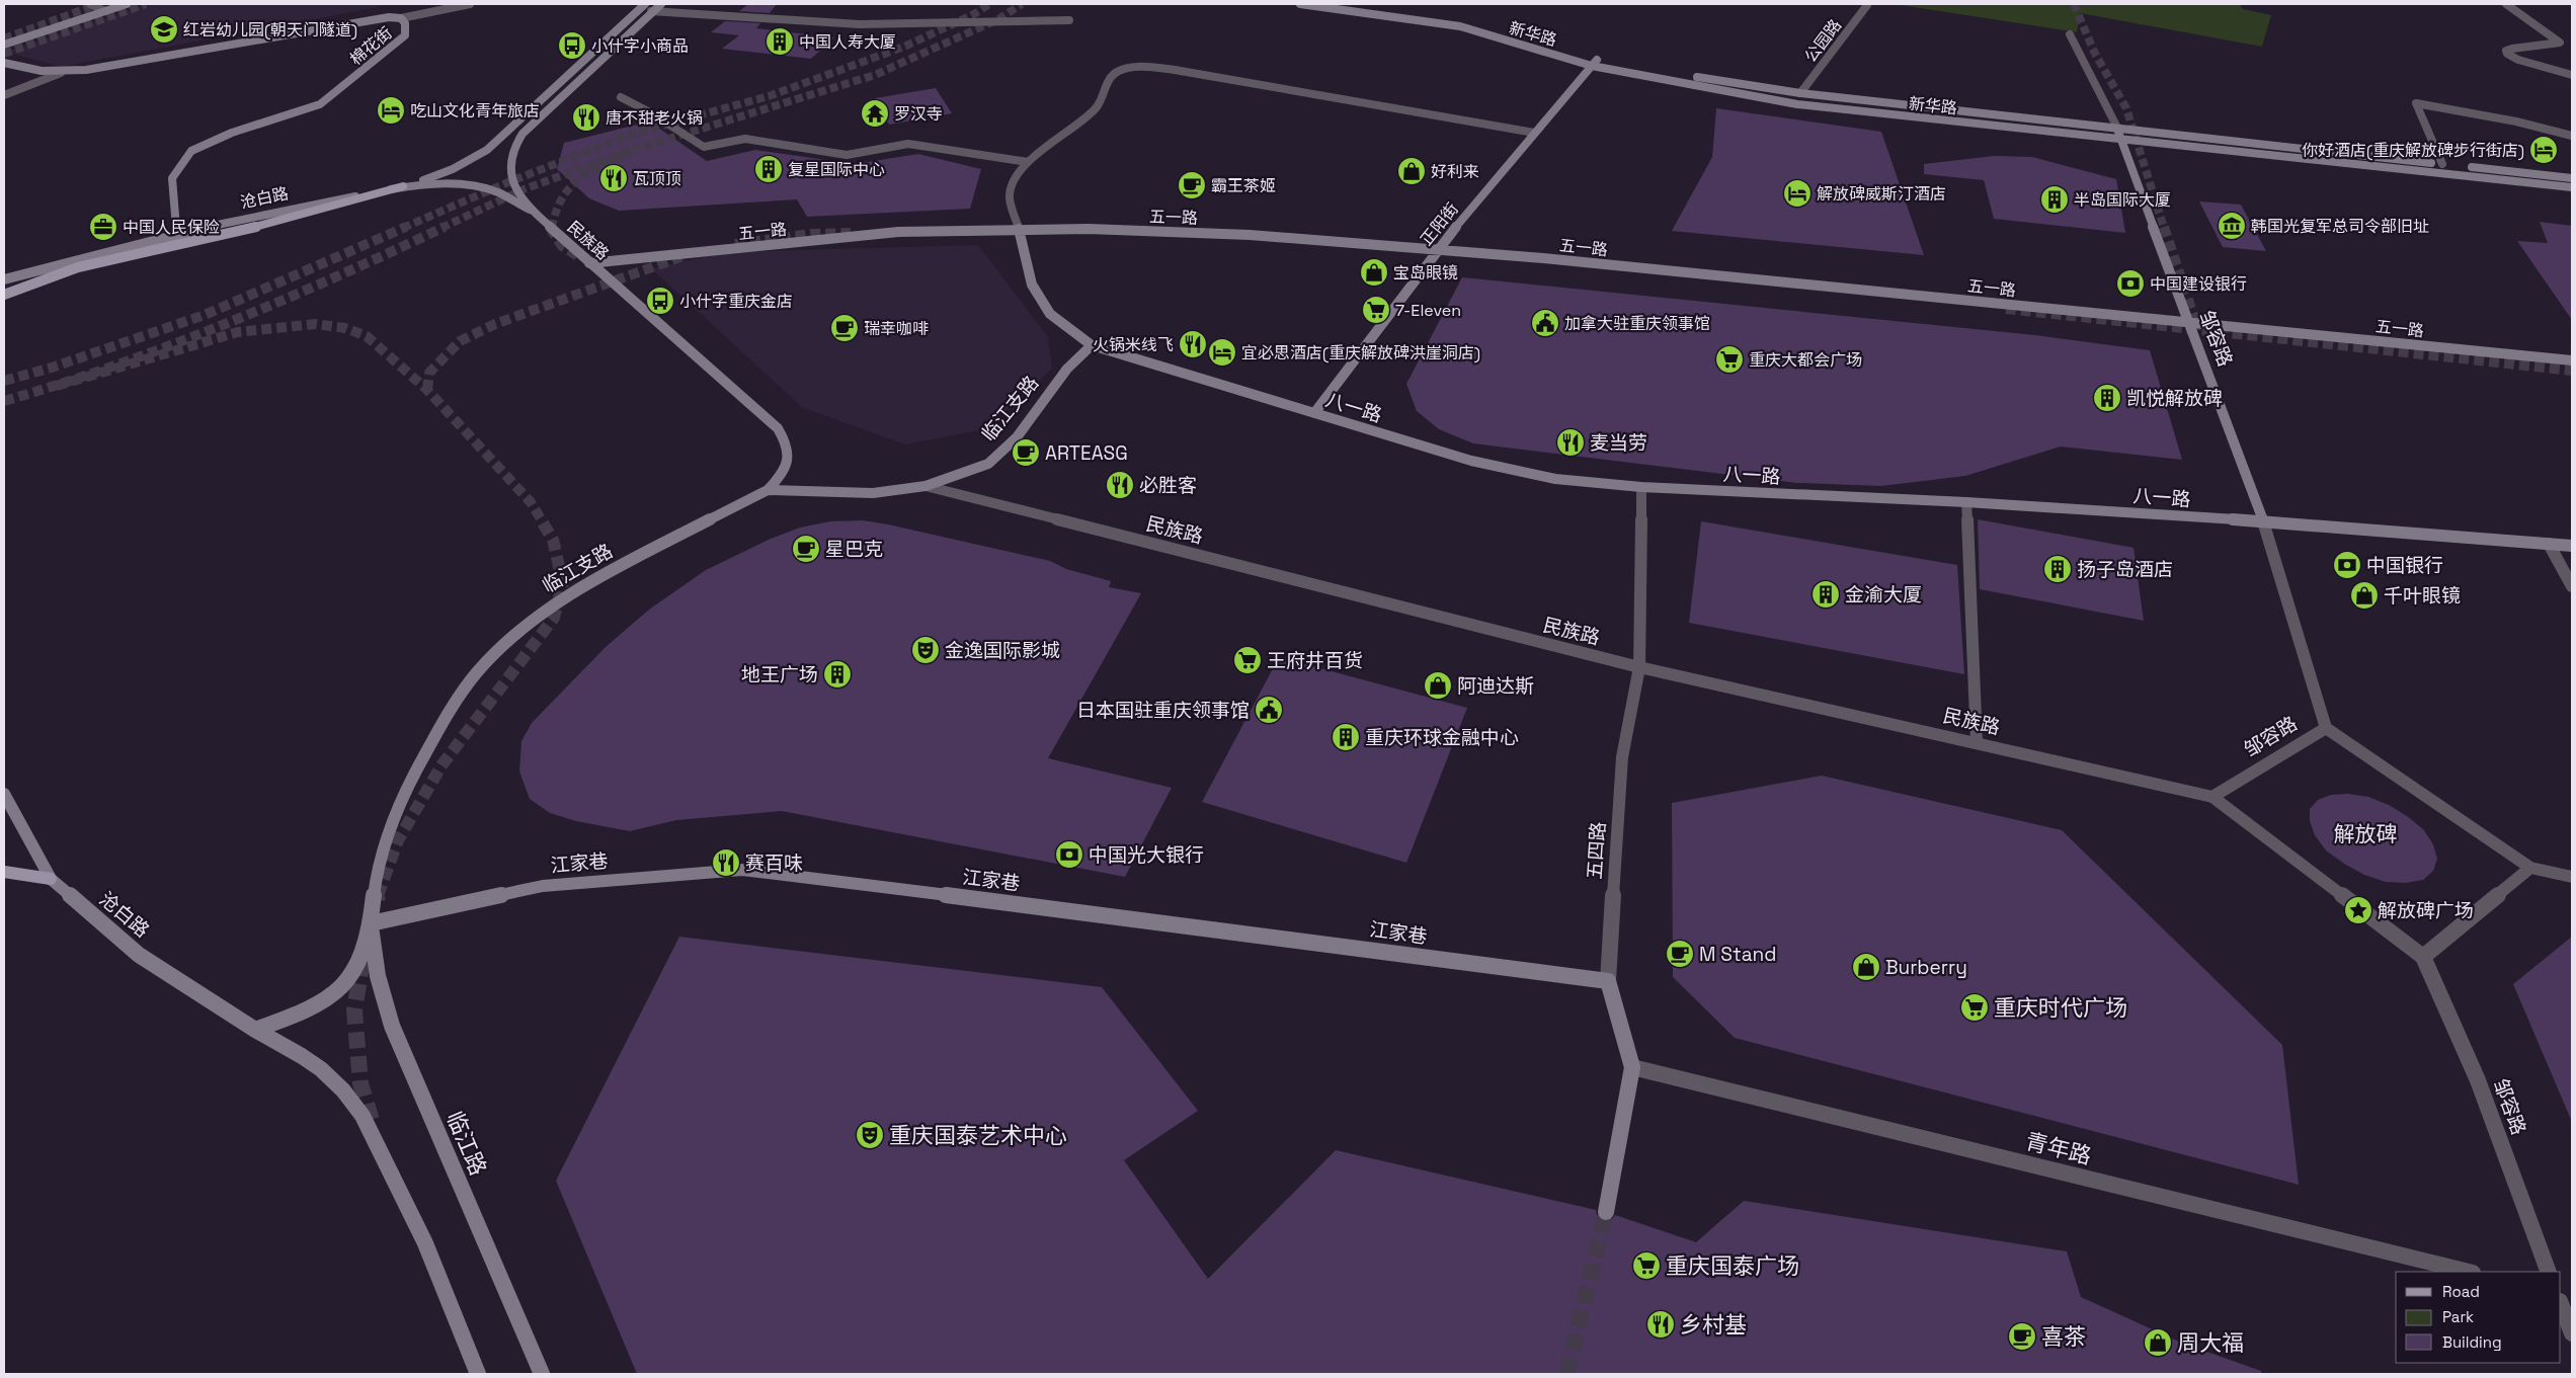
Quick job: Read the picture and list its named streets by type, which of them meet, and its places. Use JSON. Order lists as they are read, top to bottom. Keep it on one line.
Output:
{"streets":{"street":["新华路","公园路","棉花街","沧白路","五一路","正阳街","民族路","邹容路","八一路","临江支路","五四路","江家巷","临江路","青年路"]},"crossings":[["新华路","公园路"],["新华路","正阳街"],["新华路","邹容路"],["棉花街","沧白路"],["沧白路","民族路"],["沧白路","临江支路"],["五一路","正阳街"],["五一路","民族路"],["五一路","邹容路"],["五一路","八一路"],["正阳街","八一路"],["民族路","邹容路"],["民族路","临江支路"],["民族路","五四路"],["邹容路","八一路"],["八一路","临江支路"],["八一路","五四路"],["临江支路","江家巷"],["临江支路","临江路"],["五四路","江家巷"],["五四路","青年路"],["江家巷","临江路"]],"districts":["解放碑"],"places":{"school or university":["红岩幼儿园(朝天门隧道)"],"building":["中国人寿大厦","复星国际中心","半岛国际大厦","凯悦解放碑","扬子岛酒店","金渝大厦","地王广场","重庆环球金融中心"],"bus stop":["小什字小商品","小什字重庆金店"],"hotel":["吃山文化青年旅店","你好酒店(重庆解放碑步行街店)","解放碑威斯汀酒店","宜必思酒店(重庆解放碑洪崖洞店)"],"temple":["罗汉寺"],"restaurant":["唐不甜老火锅","瓦顶顶","火锅米线飞","麦当劳","必胜客","赛百味","乡村基"],"shop":["好利来","宝岛眼镜","千叶眼镜","阿迪达斯","Burberry","周大福"],"cafe":["霸王茶姬","瑞幸咖啡","ARTEASG","星巴克","M Stand","喜茶"],"museum":["韩国光复军总司令部旧址"],"office":["中国人民保险"],"bank":["中国建设银行","中国银行","中国光大银行"],"supermarket":["7-Eleven","重庆大都会广场","王府井百货","重庆时代广场","重庆国泰广场"],"public building":["加拿大驻重庆领事馆","日本国驻重庆领事馆"],"theatre":["金逸国际影城","重庆国泰艺术中心"],"place":["解放碑广场"]},"legend":["Road","Park","Building"]}
